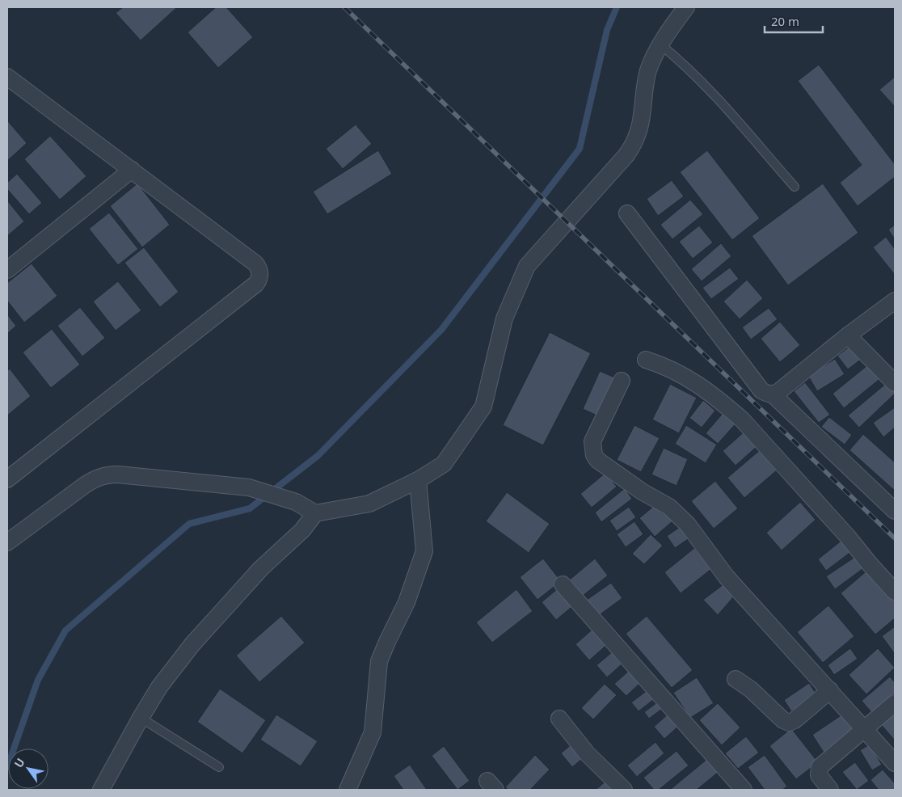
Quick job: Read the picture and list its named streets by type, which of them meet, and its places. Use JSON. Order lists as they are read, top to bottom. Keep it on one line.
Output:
{"scale_bar":"20 m","north":"top left"}
